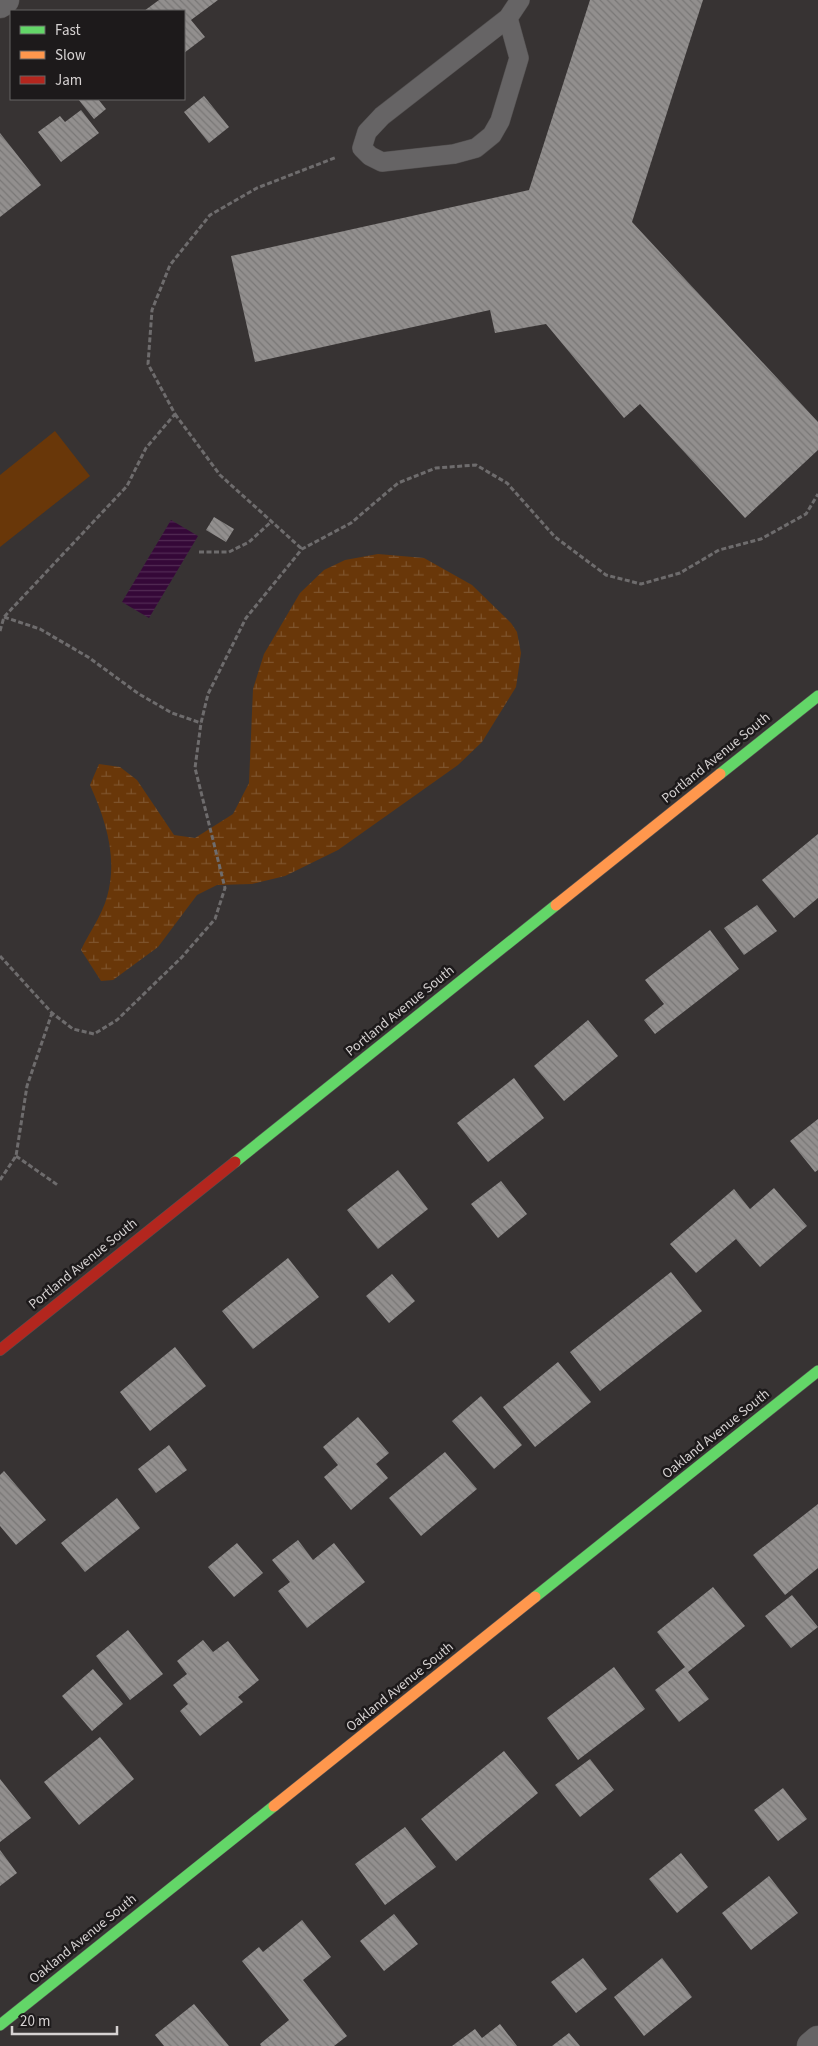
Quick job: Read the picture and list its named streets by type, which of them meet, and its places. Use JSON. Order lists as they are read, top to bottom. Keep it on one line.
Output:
{"streets":{"main road":["Portland Avenue South","Oakland Avenue South"]},"legend":["Fast","Slow","Jam"],"scale_bar":"20 m"}
